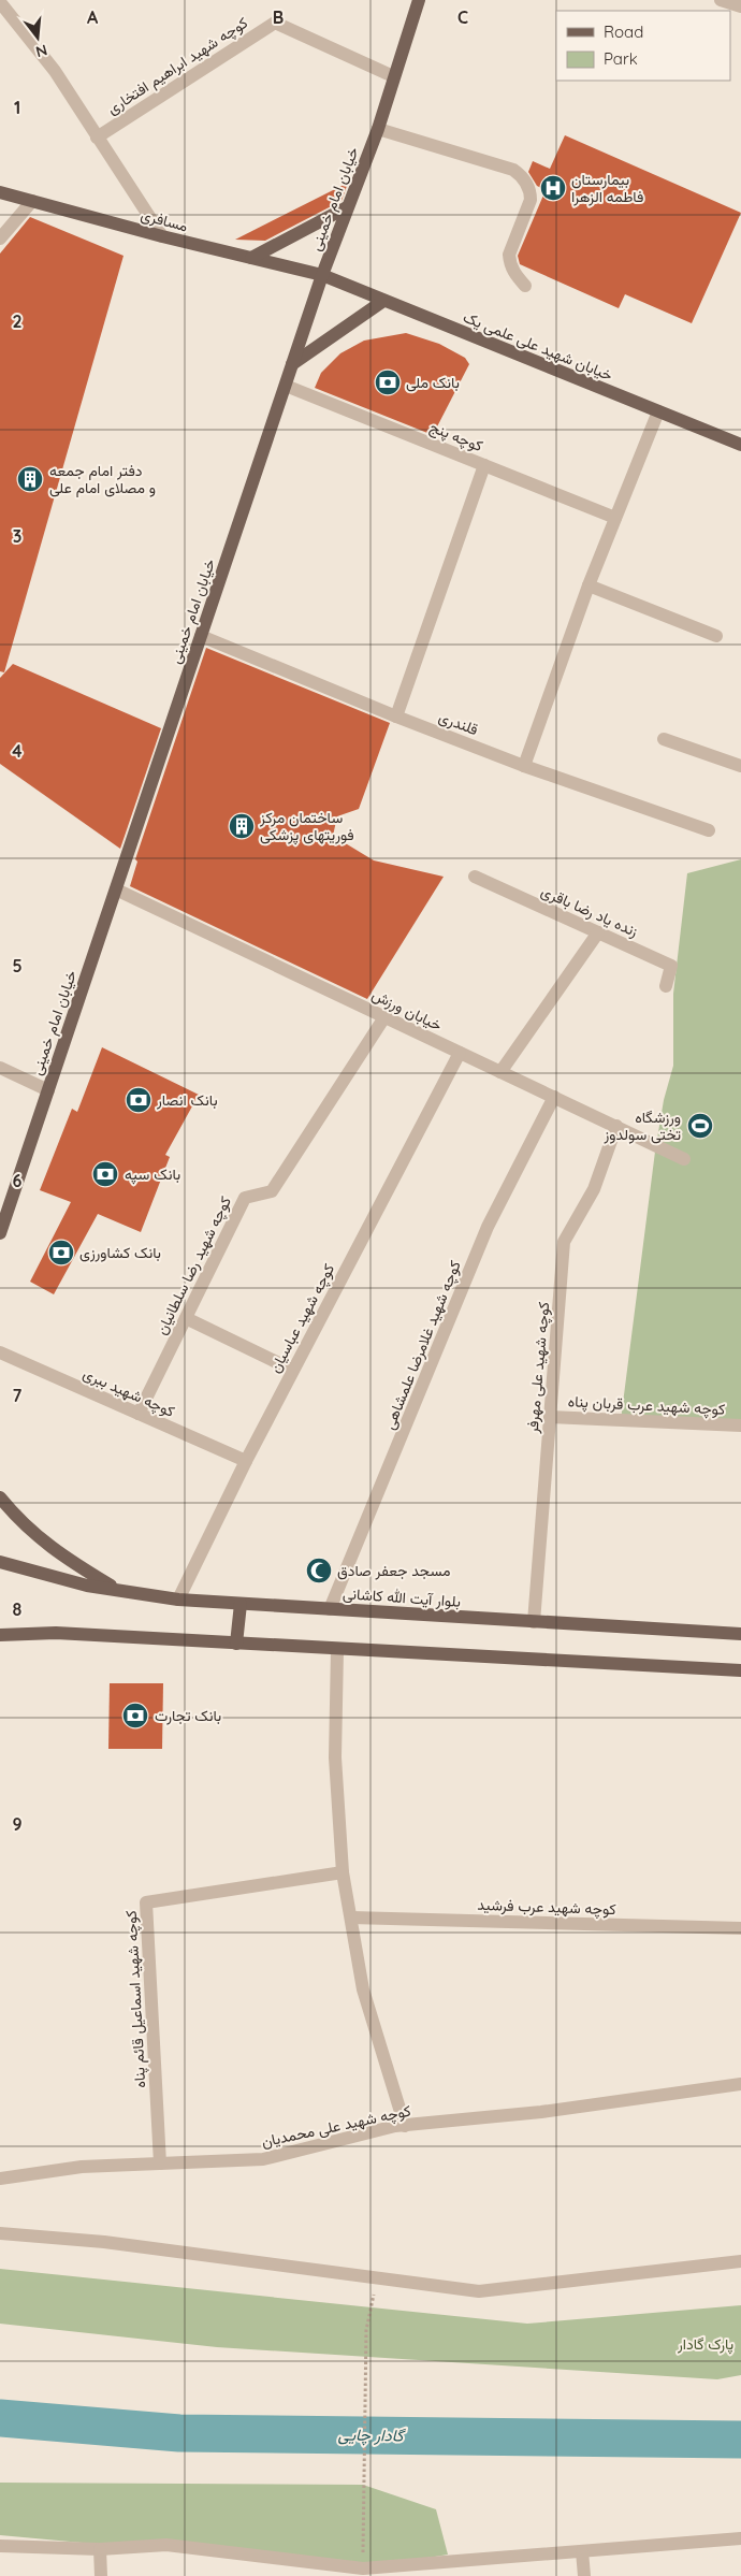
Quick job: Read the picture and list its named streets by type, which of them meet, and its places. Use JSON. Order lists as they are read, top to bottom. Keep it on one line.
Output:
{"streets":{"main road":["خیابان امام خمینی","مسافری","خیابان شهید علی علمی یک","بلوار آیت الله کاشانی"],"street":["کوچه شهید ابراهیم افتخاری","کوچه پنج","قلندری","زنده یاد رضا باقری","خیابان ورزش","کوچه شهید رضا سلطانیان","کوچه شهید عباسیان","کوچه شهید غلامرضا علمشاهی","کوچه شهید علی مهرفر","کوچه شهید ببری","کوچه شهید عرب قربان پناه","کوچه شهید عرب فرشید","کوچه شهید اسماعیل قائم پناه","کوچه شهید علی محمدیان"]},"crossings":[["کوچه شهید ابراهیم افتخاری","خیابان امام خمینی"],["خیابان امام خمینی","مسافری"],["خیابان امام خمینی","خیابان شهید علی علمی یک"],["خیابان امام خمینی","کوچه پنج"],["خیابان امام خمینی","قلندری"],["خیابان امام خمینی","خیابان ورزش"],["مسافری","خیابان شهید علی علمی یک"],["خیابان ورزش","کوچه شهید رضا سلطانیان"],["خیابان ورزش","کوچه شهید عباسیان"],["خیابان ورزش","کوچه شهید غلامرضا علمشاهی"],["خیابان ورزش","کوچه شهید علی مهرفر"],["کوچه شهید رضا سلطانیان","کوچه شهید ببری"],["کوچه شهید عباسیان","کوچه شهید ببری"],["کوچه شهید عباسیان","بلوار آیت الله کاشانی"],["کوچه شهید غلامرضا علمشاهی","بلوار آیت الله کاشانی"],["کوچه شهید علی مهرفر","کوچه شهید عرب قربان پناه"],["کوچه شهید علی مهرفر","بلوار آیت الله کاشانی"],["کوچه شهید اسماعیل قائم پناه","کوچه شهید علی محمدیان"]],"water":["گادار چایی"],"parks":["پارک گادار"],"places":{"hospital":["بیمارستان فاطمه الزهرا"],"bank":["بانک ملی","بانک انصار","بانک سپه","بانک کشاورزی","بانک تجارت"],"building":["دفتر امام جمعه و مصلای امام علی","ساختمان مرکز فوریتهای پزشکی"],"sports":["ورزشگاه تختی سولدوز"],"mosque":["مسجد جعفر صادق"]},"legend":["Road","Park"],"north":"bottom","grid":{"columns":["A","B","C"],"rows":["1","2","3","4","5","6","7","8","9"]}}
